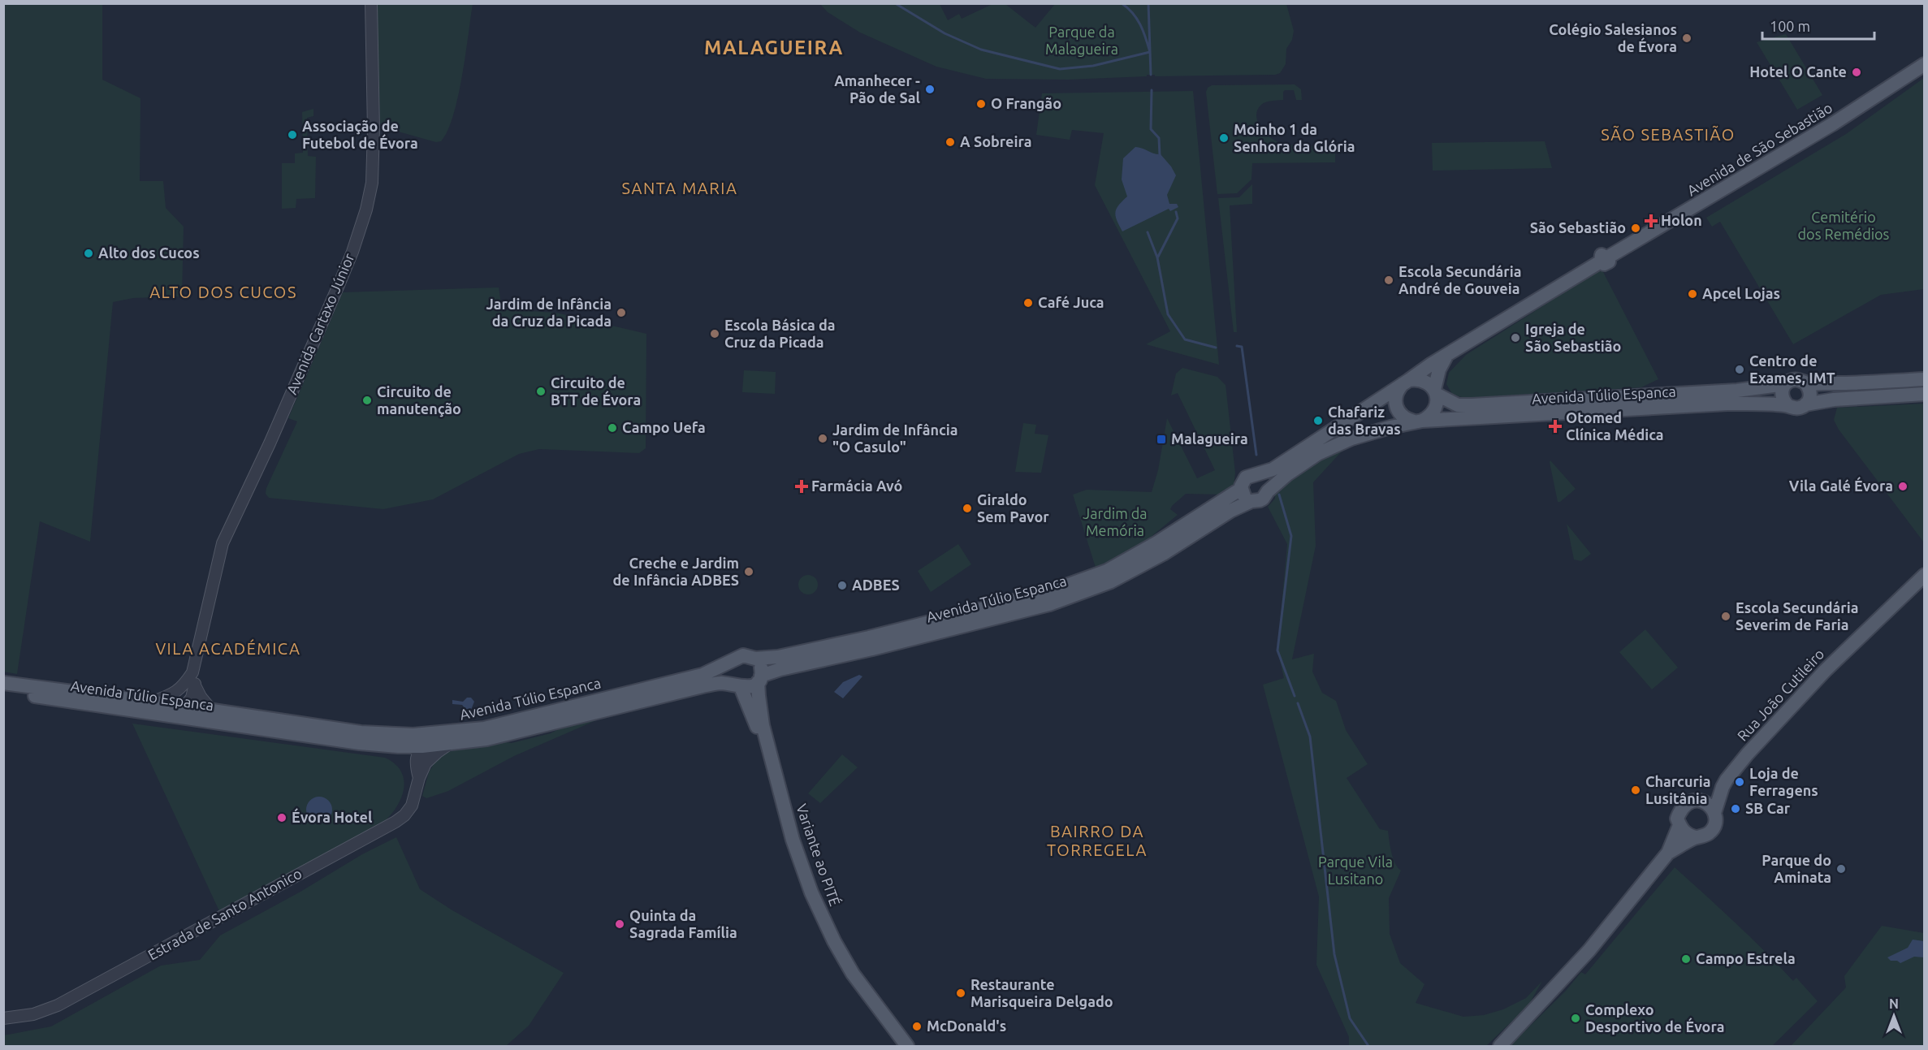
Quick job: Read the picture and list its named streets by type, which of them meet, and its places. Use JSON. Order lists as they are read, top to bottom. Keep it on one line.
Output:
{"streets":{"main road":["Avenida de São Sebastião","Avenida Túlio Espanca","Rua João Cutileiro","Variante ao PITÉ"],"street":["Avenida Cartaxo Júnior","Estrada de Santo Antonico"]},"crossings":[["Avenida de São Sebastião","Avenida Túlio Espanca"],["Avenida Túlio Espanca","Variante ao PITÉ"],["Avenida Túlio Espanca","Estrada de Santo Antonico"]],"districts":["MALAGUEIRA","SÃO SEBASTIÃO","SANTA MARIA","ALTO DOS CUCOS","VILA ACADÉMICA","BAIRRO DA TORREGELA"],"parks":["Parque da Malagueira","Cemitério dos Remédios","Jardim da Memória","Parque Vila Lusitano"],"places":{"other":["Colégio Salesianos de Évora","Hotel O Cante","Amanhecer - Pão de Sal","O Frangão","Associação de Futebol de Évora","Moinho 1 da Senhora da Glória","A Sobreira","São Sebastião","Alto dos Cucos","Escola Secundária André de Gouveia","Apcel Lojas","Café Juca","Jardim de Infância da Cruz da Picada","Escola Básica da Cruz da Picada","Igreja de São Sebastião","Centro de Exames, IMT","Circuito de BTT de Évora","Circuito de manutenção","Chafariz das Bravas","Campo Uefa","Jardim de Infância \"O Casulo\"","Vila Galé Évora","Giraldo Sem Pavor","Creche e Jardim de Infância ADBES","ADBES","Escola Secundária Severim de Faria","Loja de Ferragens","Charcuria Lusitânia","SB Car","Évora Hotel","Parque do Aminata","Quinta da Sagrada Família","Campo Estrela","Restaurante Marisqueira Delgado","Complexo Desportivo de Évora","McDonald's"],"health":["Holon","Otomed Clínica Médica","Farmácia Avó"],"transit":["Malagueira"]},"scale_bar":"100 m","north":"top"}
